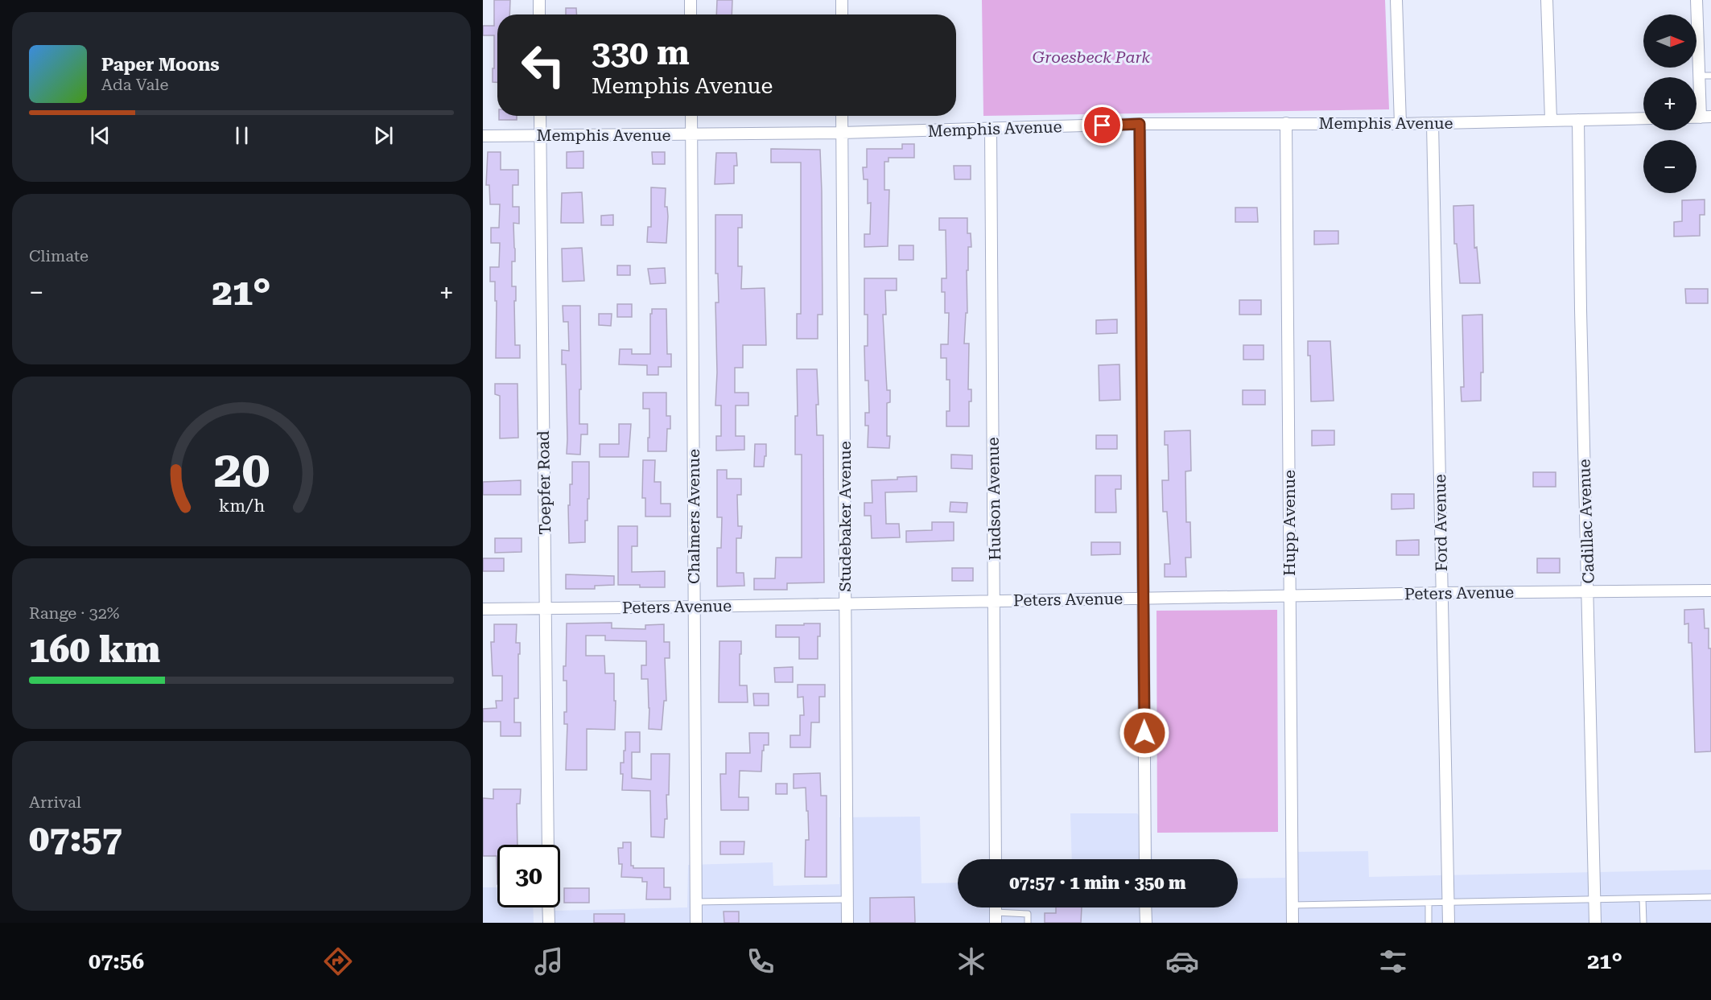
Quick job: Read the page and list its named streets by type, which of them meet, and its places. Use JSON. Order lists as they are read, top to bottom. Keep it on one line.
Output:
{"streets":{"street":["Memphis Avenue","Toepfer Road","Hudson Avenue","Chalmers Avenue","Studebaker Avenue","Cadillac Avenue","Hupp Avenue","Ford Avenue","Peters Avenue"]},"crossings":[["Memphis Avenue","Toepfer Road"],["Memphis Avenue","Hudson Avenue"],["Memphis Avenue","Chalmers Avenue"],["Memphis Avenue","Studebaker Avenue"],["Memphis Avenue","Cadillac Avenue"],["Memphis Avenue","Hupp Avenue"],["Memphis Avenue","Ford Avenue"],["Toepfer Road","Peters Avenue"],["Hudson Avenue","Peters Avenue"],["Chalmers Avenue","Peters Avenue"],["Studebaker Avenue","Peters Avenue"],["Cadillac Avenue","Peters Avenue"],["Hupp Avenue","Peters Avenue"],["Ford Avenue","Peters Avenue"]],"parks":["Groesbeck Park"],"north":"right","page":{"map_buttons":["+","−"],"turn":["330 m","Memphis Avenue"],"song":["Paper Moons","Ada Vale"],"tile":["Climate",["Range · 32%","160 km"],["Arrival","07:57"]],"heat":["−","21°","+"],"limit":"30","trip":"07:57 · 1 min · 350 m","tabs":["07:56","21°"],"gauge":["20","km/h"]}}
